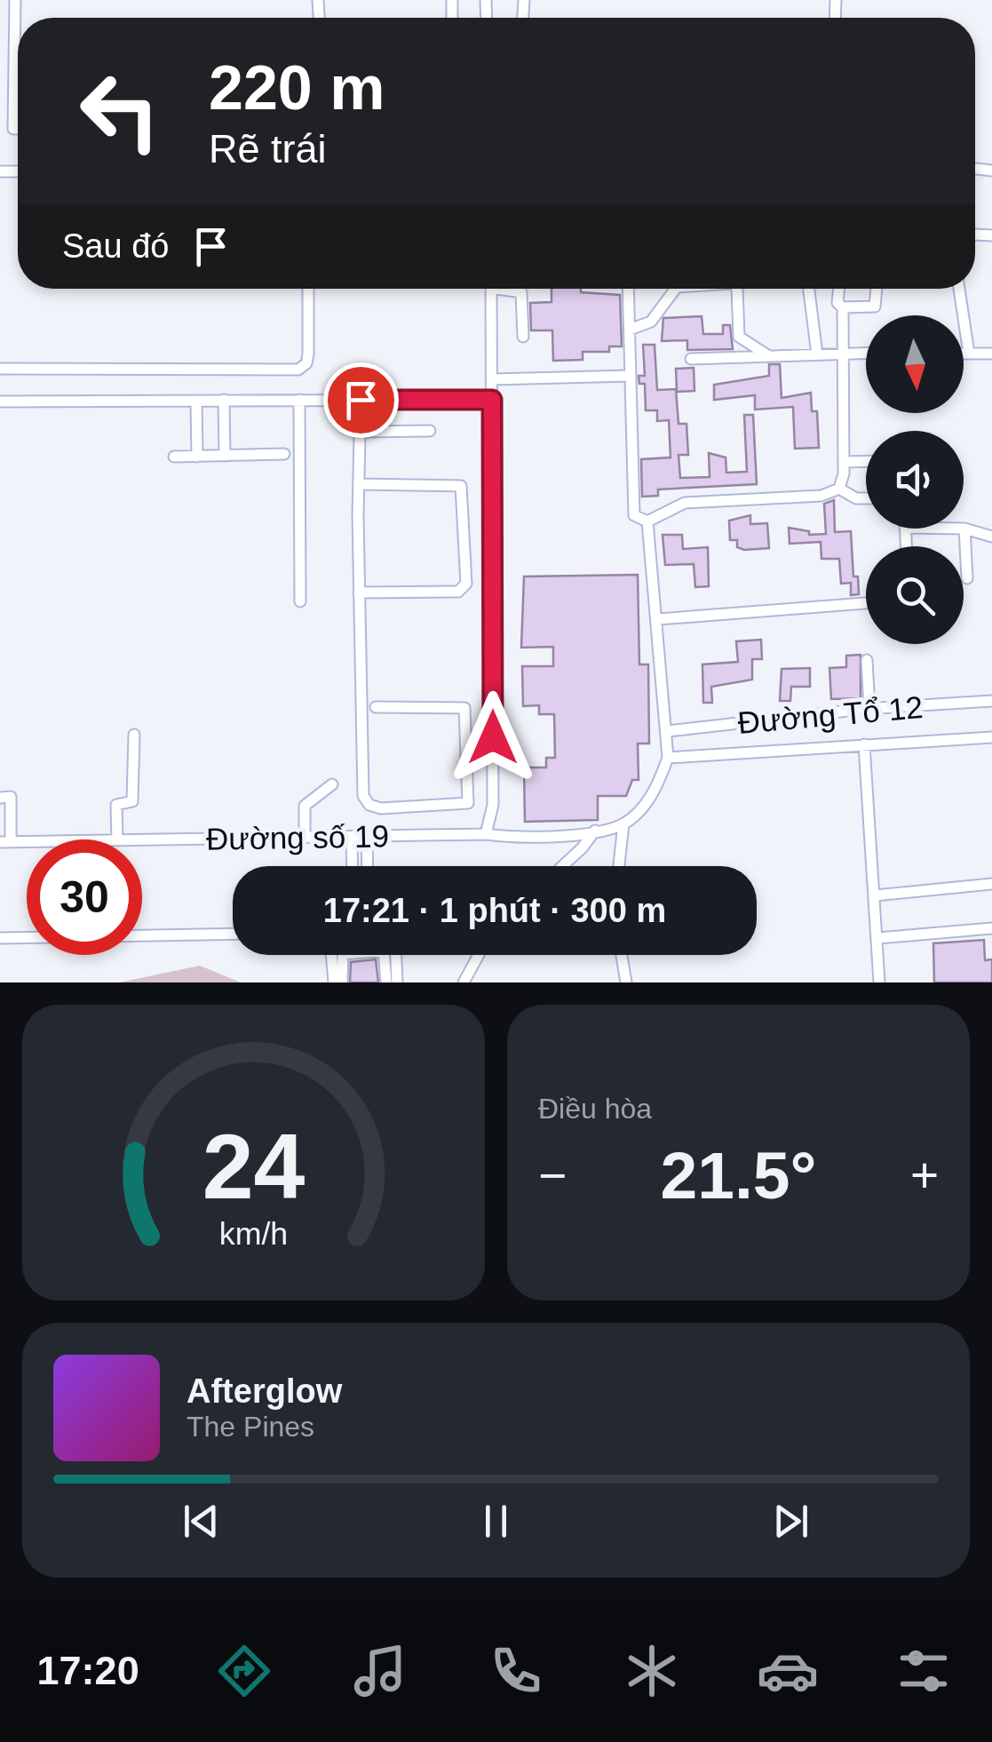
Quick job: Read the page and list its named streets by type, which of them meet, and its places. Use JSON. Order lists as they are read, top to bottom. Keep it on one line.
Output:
{"streets":{"street":["Đường Tổ 12","Đường số 19"]},"north":"bottom","page":{"turn":["220 m","Rẽ trái"],"then":"Sau đó","limit":"30","trip":"17:21 · 1 phút · 300 m","tile":"Điều hòa","heat":["−","21.5°","+"],"song":["Afterglow","The Pines"],"tabs":"17:20","gauge":["24","km/h"]}}
